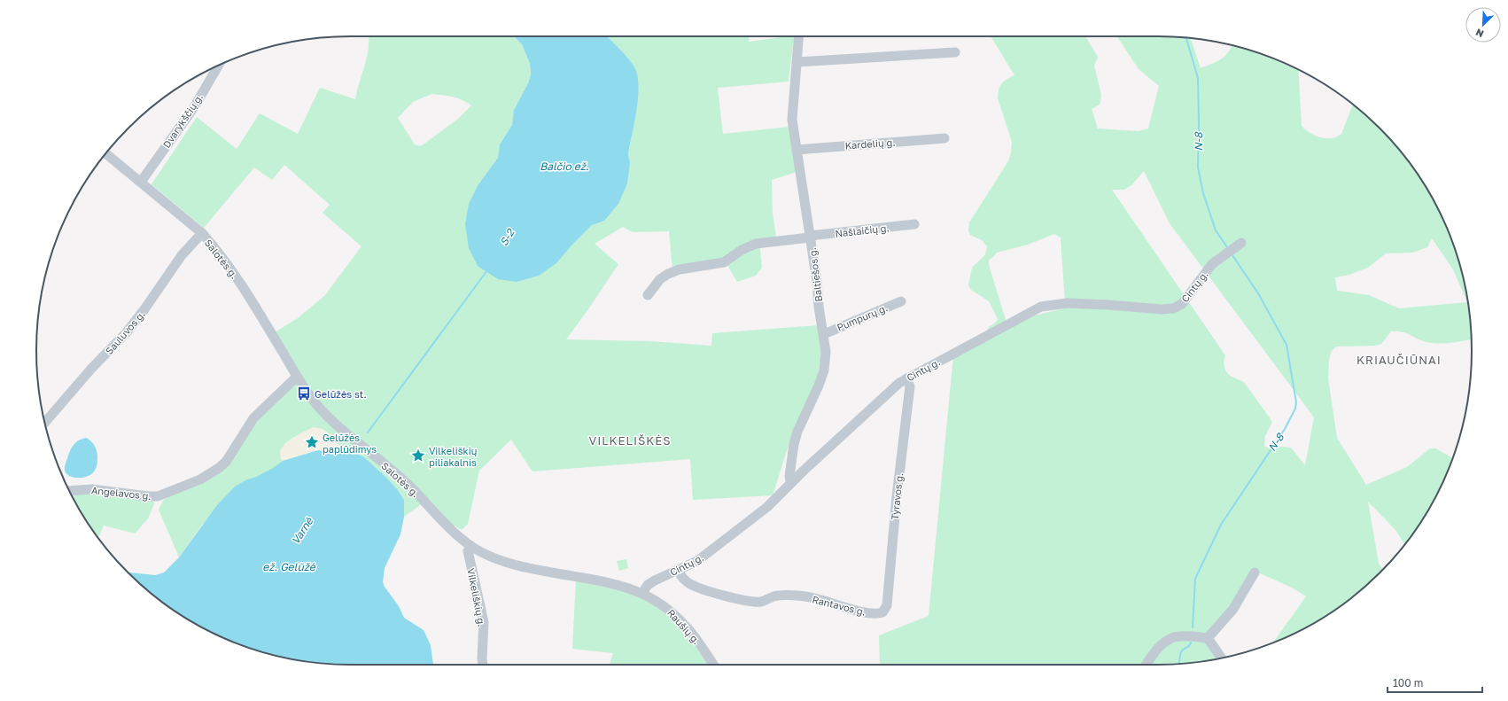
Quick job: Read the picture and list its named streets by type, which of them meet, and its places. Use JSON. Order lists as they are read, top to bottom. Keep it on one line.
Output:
{"streets":{"street":["Dvarykščių g.","Kardelių g.","Našlaičių g.","Salotės g.","Baltiešos g.","Cintų g.","Pumpurų g.","Sauluvos g.","Angelavos g.","Tyravos g.","Vilkeliškių g.","Rantavos g.","Raušių g."]},"crossings":[["Dvarykščių g.","Salotės g."],["Kardelių g.","Baltiešos g."],["Našlaičių g.","Baltiešos g."],["Salotės g.","Cintų g."],["Salotės g.","Sauluvos g."],["Salotės g.","Angelavos g."],["Salotės g.","Vilkeliškių g."],["Salotės g.","Raušių g."],["Baltiešos g.","Cintų g."],["Baltiešos g.","Pumpurų g."],["Cintų g.","Tyravos g."],["Cintų g.","Rantavos g."],["Cintų g.","Raušių g."],["Tyravos g.","Rantavos g."]],"districts":["KRIAUČIŪNAI","VILKELIŠKĖS"],"water":["N-8","Balčio ež.","S-2","Varnė","ež. Gelūžė"],"places":{"bus stop":["Gelūžės st."],"place":["Gelūžės paplūdimys","Vilkeliškių piliakalnis"]},"scale_bar":"100 m","north":"bottom left"}
